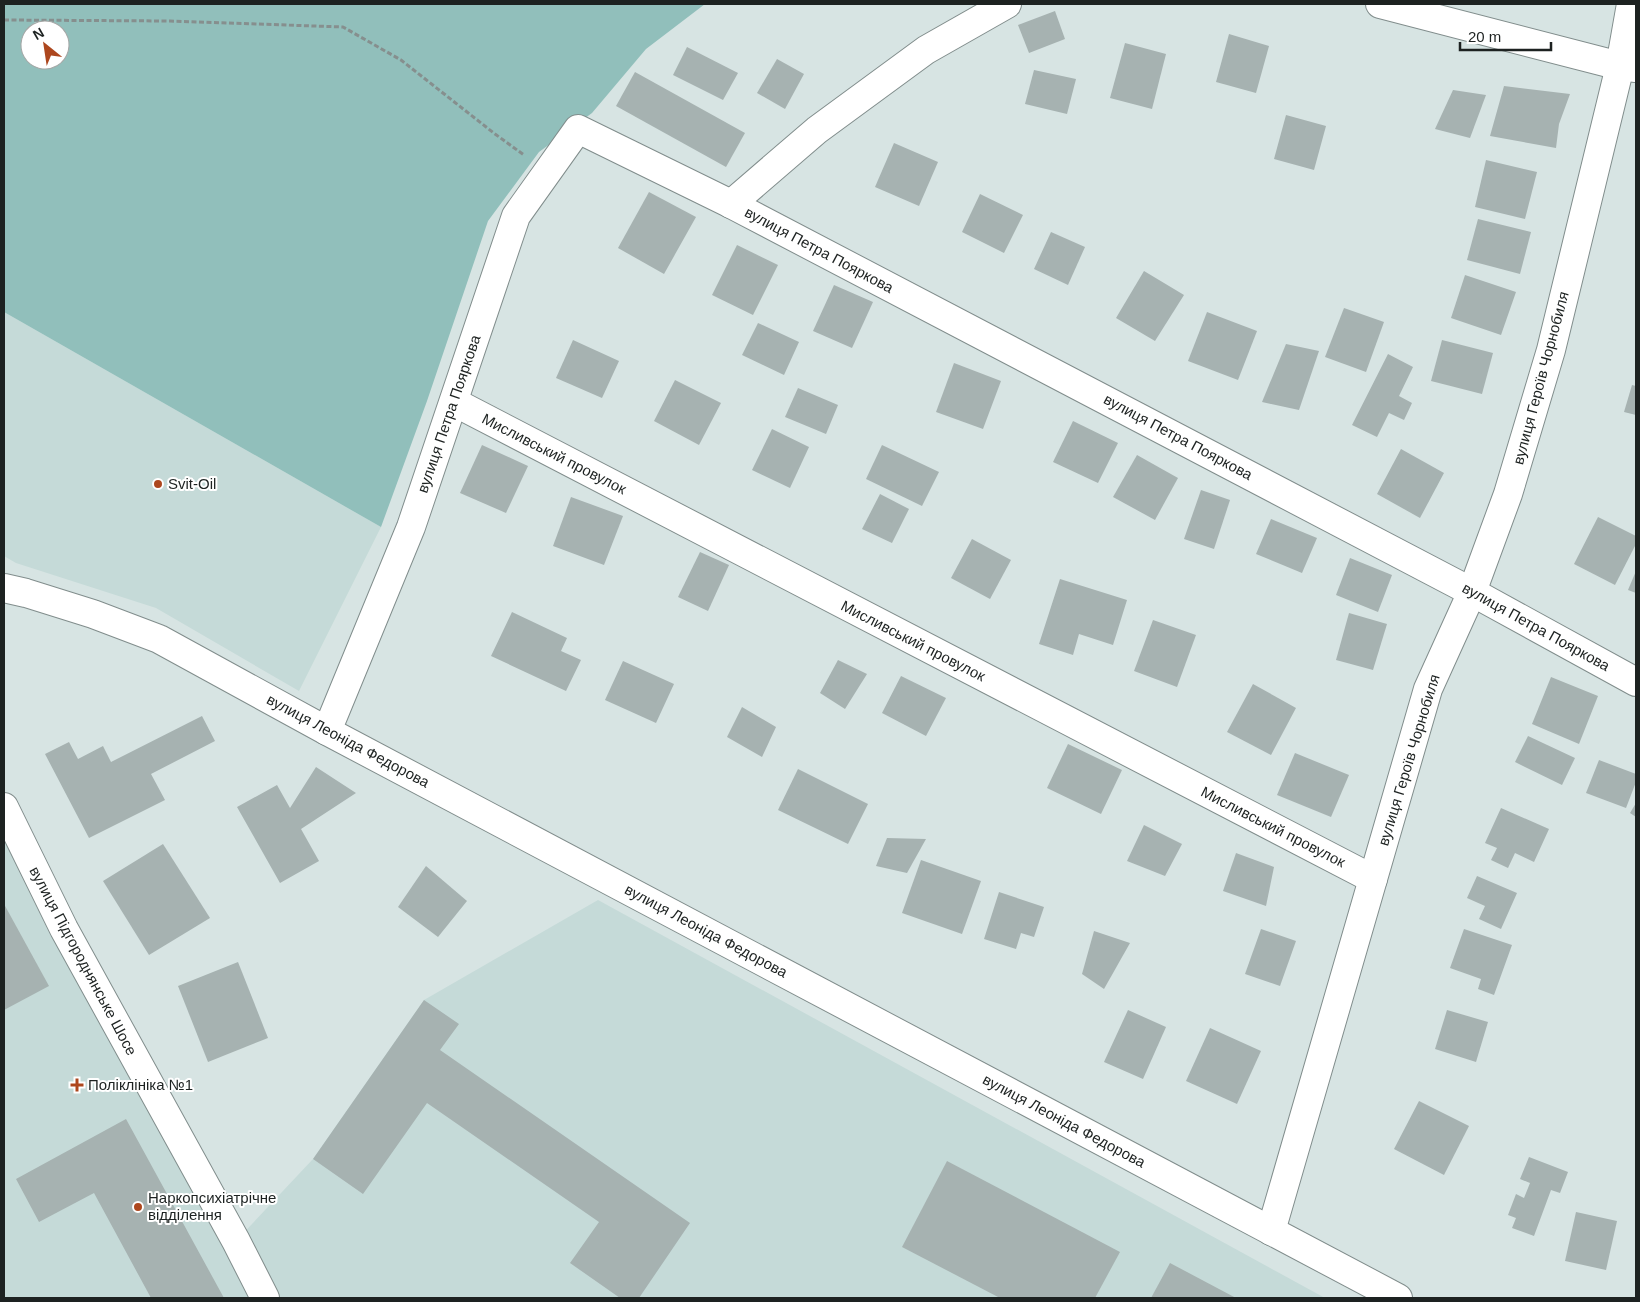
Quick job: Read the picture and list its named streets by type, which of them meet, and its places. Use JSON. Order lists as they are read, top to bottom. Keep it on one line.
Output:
{"streets":{"street":["вулиця Петра Пояркова","вулиця Героїв Чорнобиля","Мисливський провулок","вулиця Леоніда Федорова","вулиця Підгороднянське Шосе"]},"crossings":[["вулиця Петра Пояркова","вулиця Героїв Чорнобиля"],["вулиця Петра Пояркова","Мисливський провулок"],["вулиця Петра Пояркова","вулиця Леоніда Федорова"],["вулиця Героїв Чорнобиля","Мисливський провулок"],["вулиця Героїв Чорнобиля","вулиця Леоніда Федорова"]],"places":{"other":["Svit-Oil","Наркопсихіатрічне відділення"],"health":["Поліклініка №1"]},"scale_bar":"20 m","north":"top left"}
